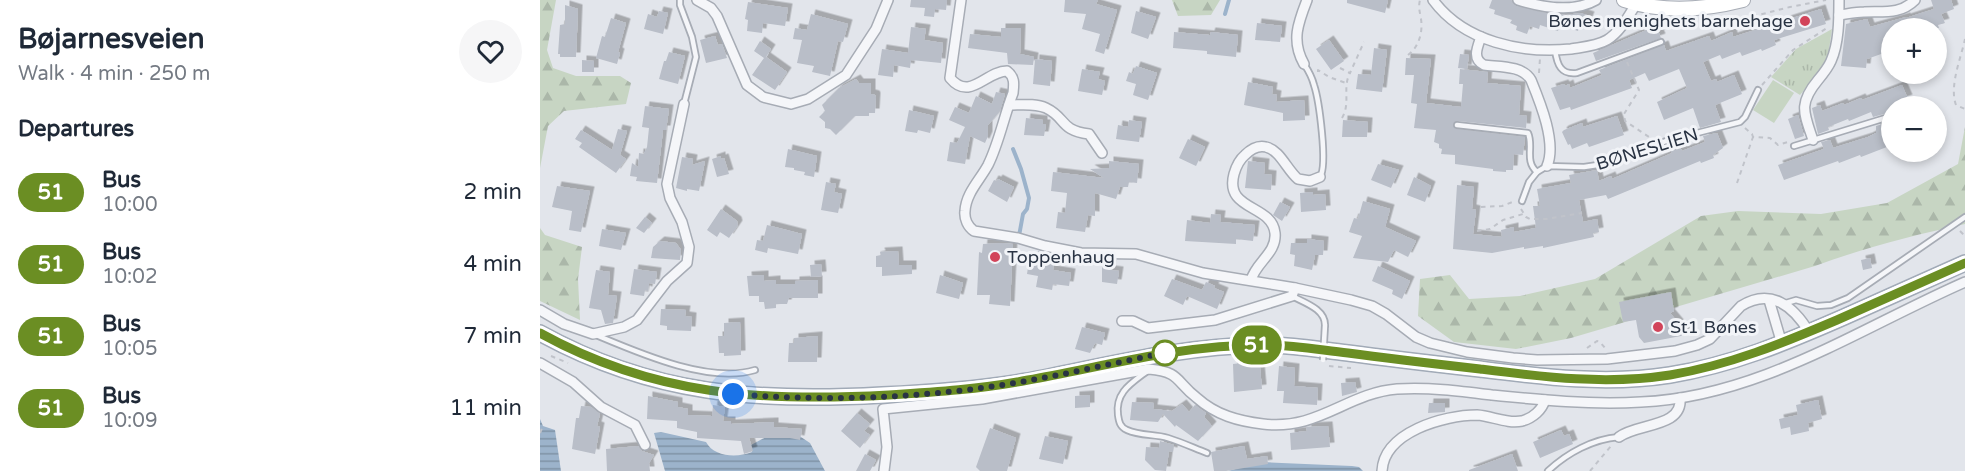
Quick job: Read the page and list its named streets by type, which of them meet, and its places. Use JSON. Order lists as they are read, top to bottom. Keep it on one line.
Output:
{"streets":{"lane":["BØNESLIEN"]},"places":["Bønes menighets barnehage","Toppenhaug","St1 Bønes"],"lines":["bus line 51"],"page":{"heading":[["Bøjarnesveien","Walk · 4 min · 250 m"],"Departures"],"on_map":"51","map_buttons":["+","−"],"list":[{"mark":"51","name":"Bus","note":"10:00","value":"2 min"},{"mark":"51","name":"Bus","note":"10:02","value":"4 min"},{"mark":"51","name":"Bus","note":"10:05","value":"7 min"},{"mark":"51","name":"Bus","note":"10:09","value":"11 min"}]}}
